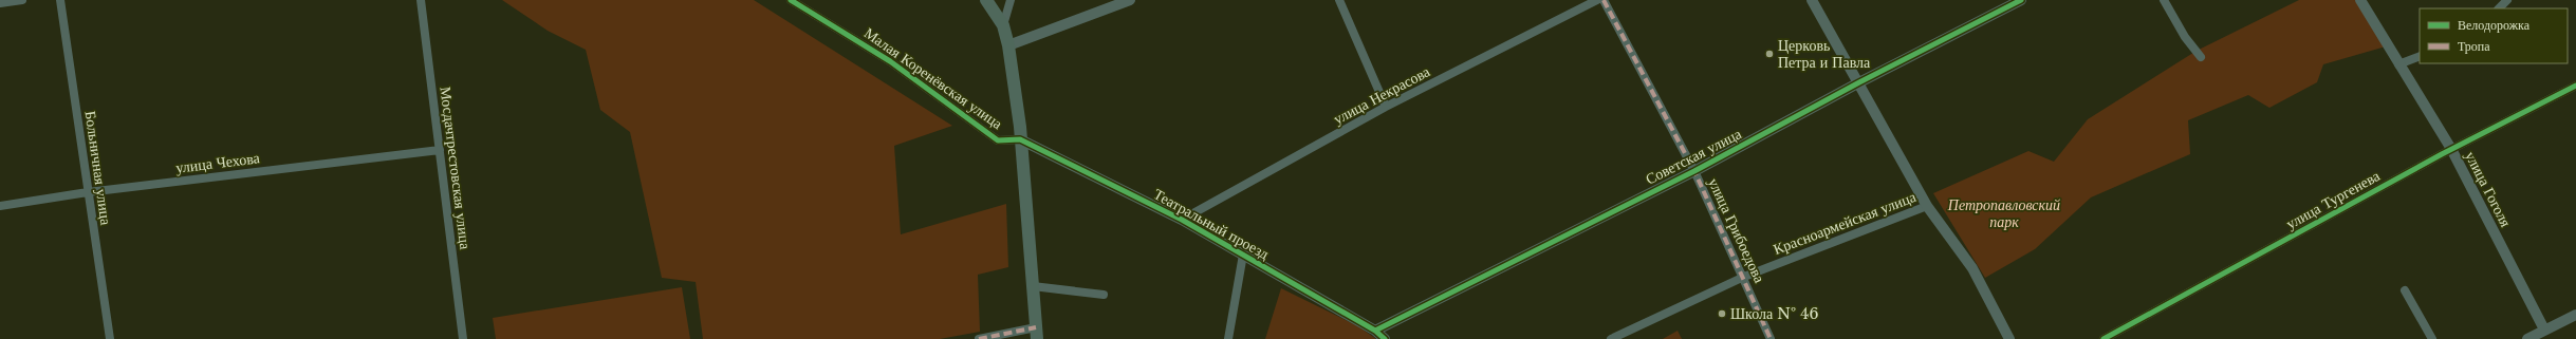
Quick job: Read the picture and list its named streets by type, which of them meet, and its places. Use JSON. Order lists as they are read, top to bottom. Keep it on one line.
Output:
{"streets":{"street":["Малая Коренёвская улица","улица Некрасова","Советская улица","улица Чехова","Больничная улица","Мосдачтрестовская улица","улица Гоголя","улица Тургенева","Красноармейская улица","Театральный проезд","улица Грибоедова"]},"crossings":[["Малая Коренёвская улица","Театральный проезд"],["улица Некрасова","Театральный проезд"],["Советская улица","Театральный проезд"],["Советская улица","улица Грибоедова"],["улица Чехова","Больничная улица"],["улица Чехова","Мосдачтрестовская улица"],["улица Гоголя","улица Тургенева"],["Красноармейская улица","улица Грибоедова"]],"parks":["Петропавловский парк"],"places":["Церковь Петра и Павла","Школа № 46"],"legend":["Велодорожка","Тропа"]}
